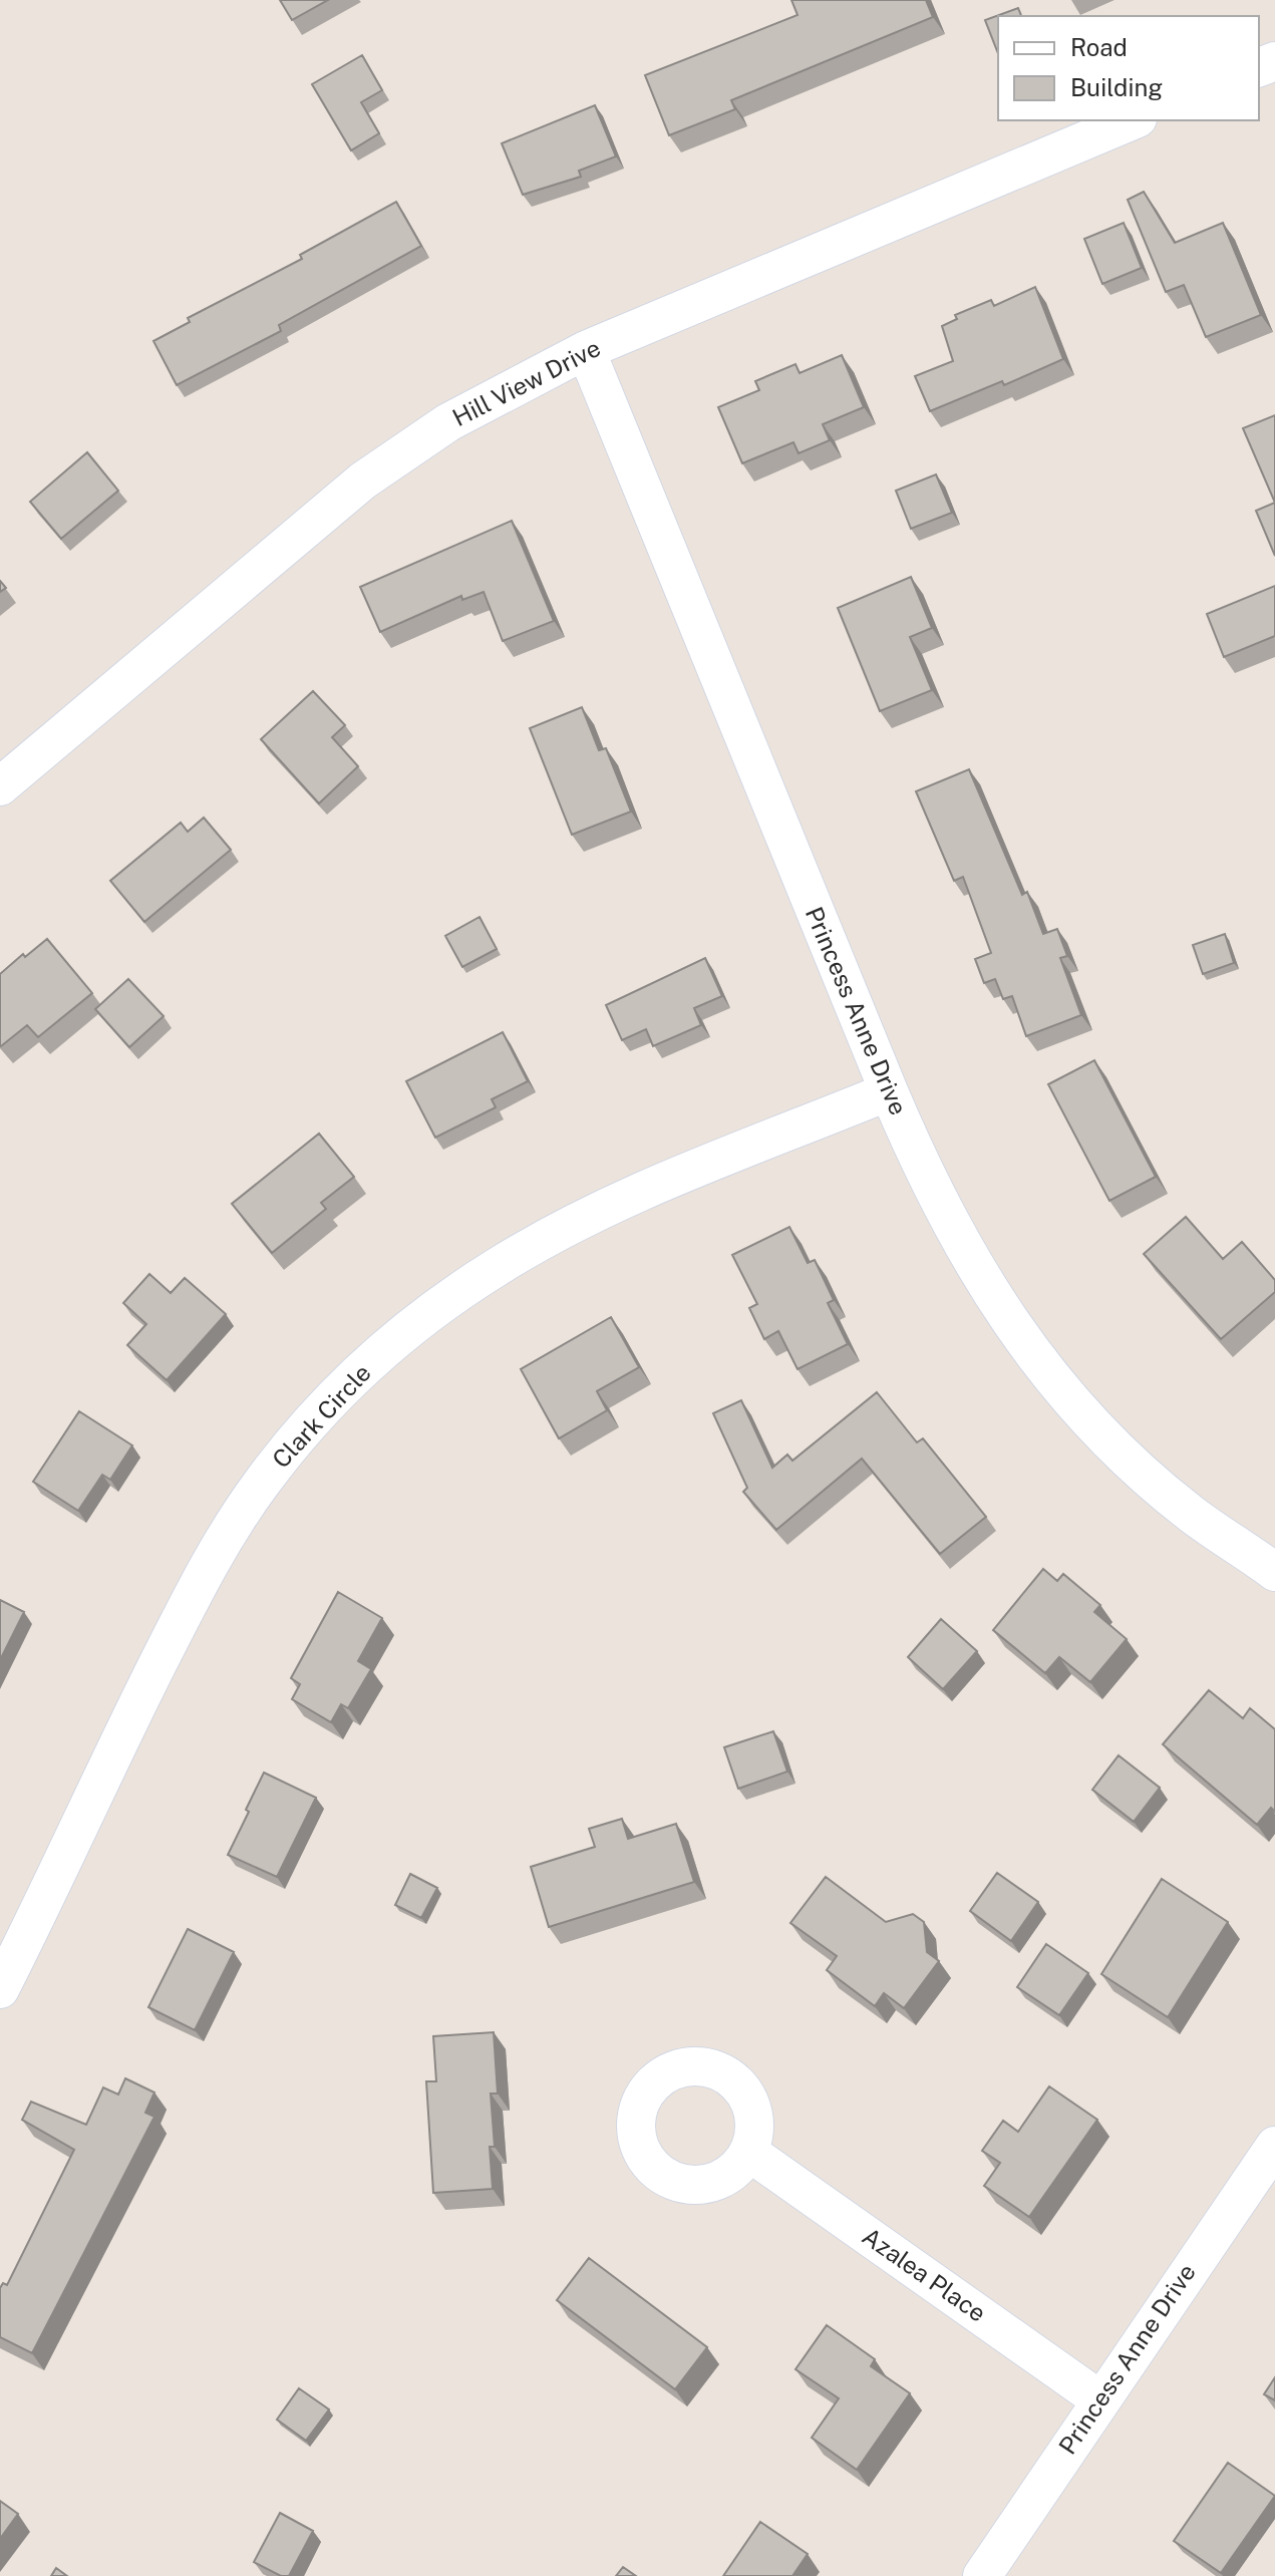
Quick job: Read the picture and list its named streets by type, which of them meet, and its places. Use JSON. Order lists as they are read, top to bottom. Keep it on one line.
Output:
{"streets":{"street":["Hill View Drive","Princess Anne Drive","Clark Circle","Azalea Place"]},"crossings":[["Hill View Drive","Princess Anne Drive"],["Princess Anne Drive","Clark Circle"],["Princess Anne Drive","Azalea Place"]],"legend":["Road","Building"]}
